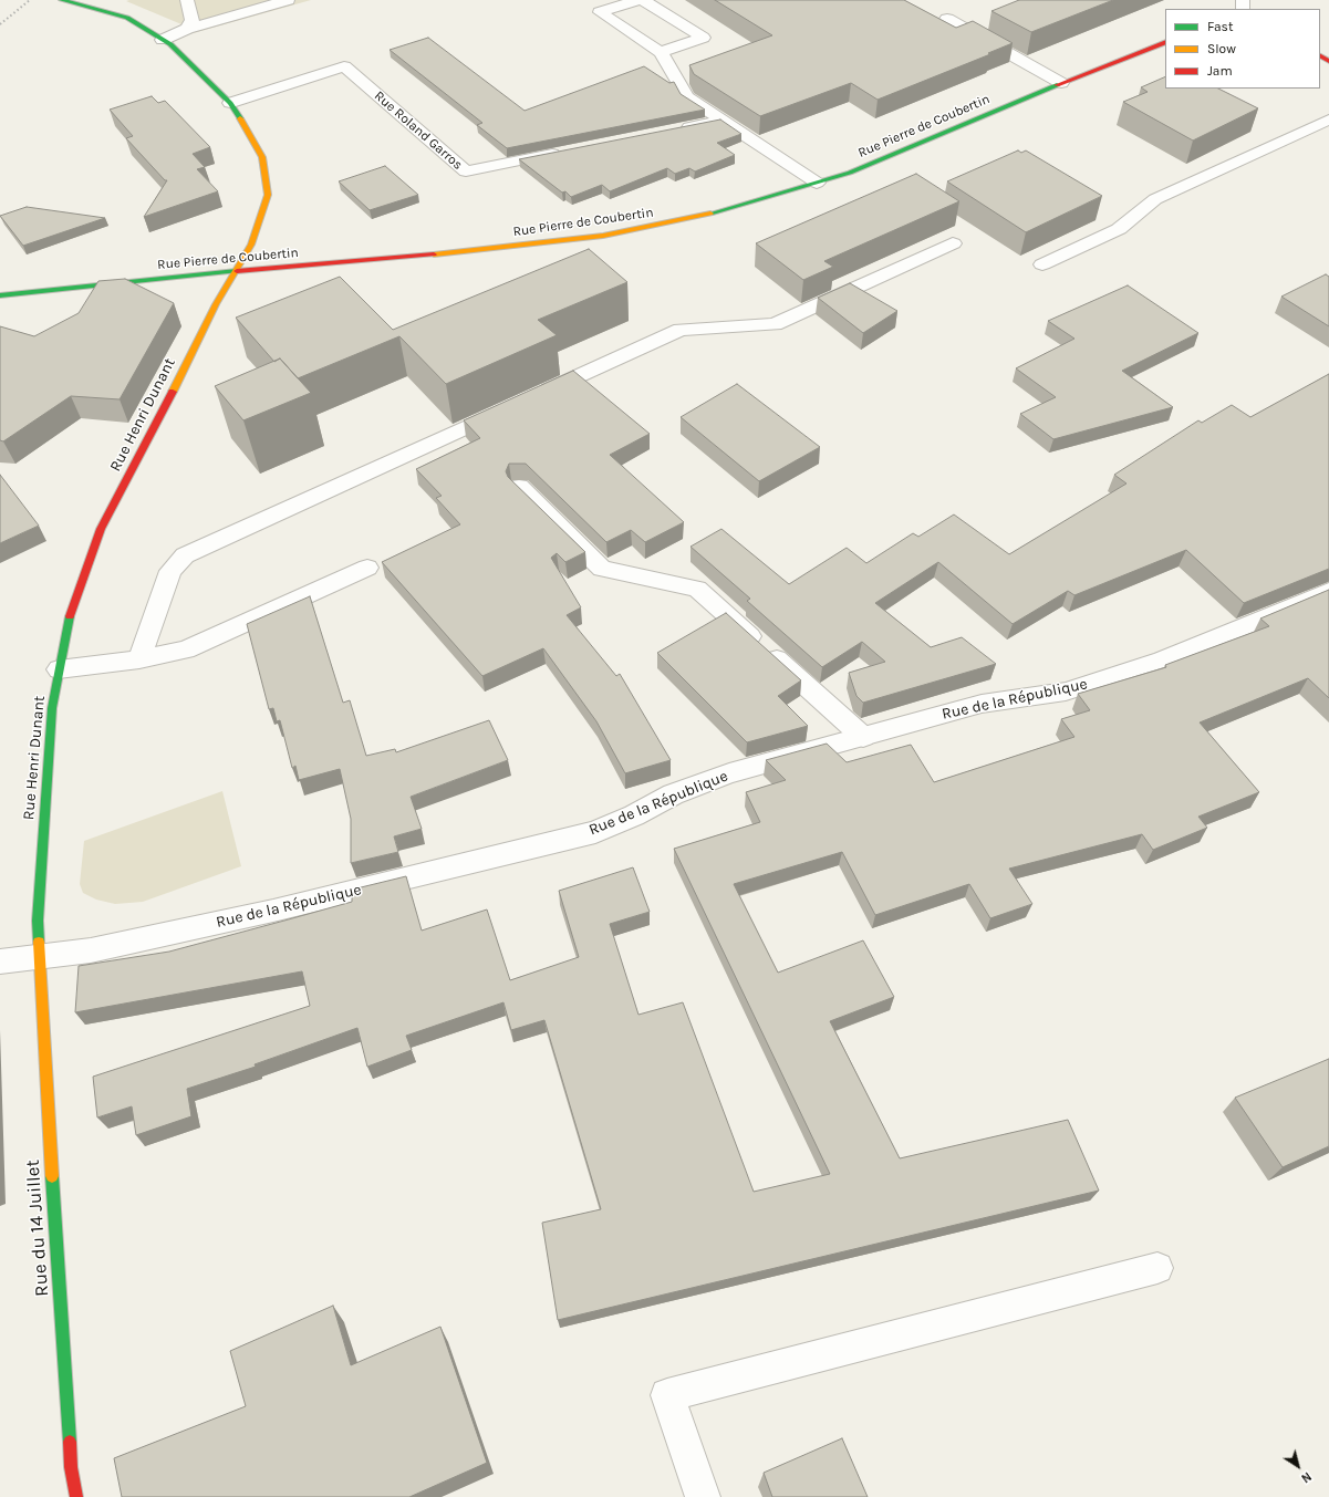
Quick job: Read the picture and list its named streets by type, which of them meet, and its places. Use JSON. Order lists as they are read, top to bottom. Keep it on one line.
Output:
{"streets":{"street":["Rue Pierre de Coubertin","Rue Roland Garros","Rue Henri Dunant","Rue de la République","Rue du 14 Juillet"]},"crossings":[["Rue Pierre de Coubertin","Rue Henri Dunant"],["Rue Roland Garros","Rue Henri Dunant"],["Rue Henri Dunant","Rue de la République"],["Rue Henri Dunant","Rue du 14 Juillet"],["Rue de la République","Rue du 14 Juillet"]],"legend":["Fast","Slow","Jam"],"north":"bottom right"}
